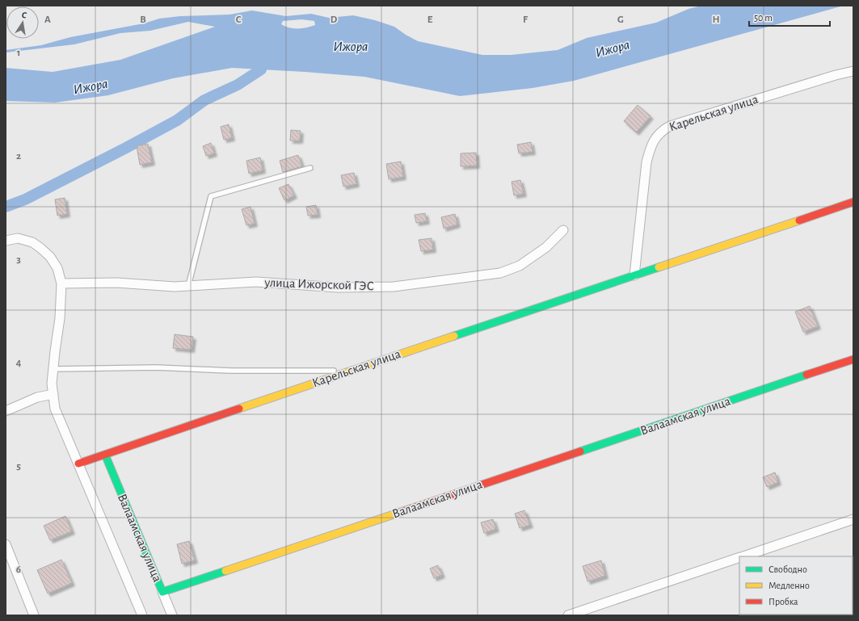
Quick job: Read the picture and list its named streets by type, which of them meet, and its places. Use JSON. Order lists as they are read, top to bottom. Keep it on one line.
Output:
{"streets":{"street":["Карельская улица","улица Ижорской ГЭС","Валаамская улица"]},"crossings":[["Карельская улица","Валаамская улица"]],"water":["Ижора"],"legend":["Свободно","Медленно","Пробка"],"scale_bar":"50 m","north":"top","grid":{"columns":["A","B","C","D","E","F","G","H"],"rows":["1","2","3","4","5","6"]}}
